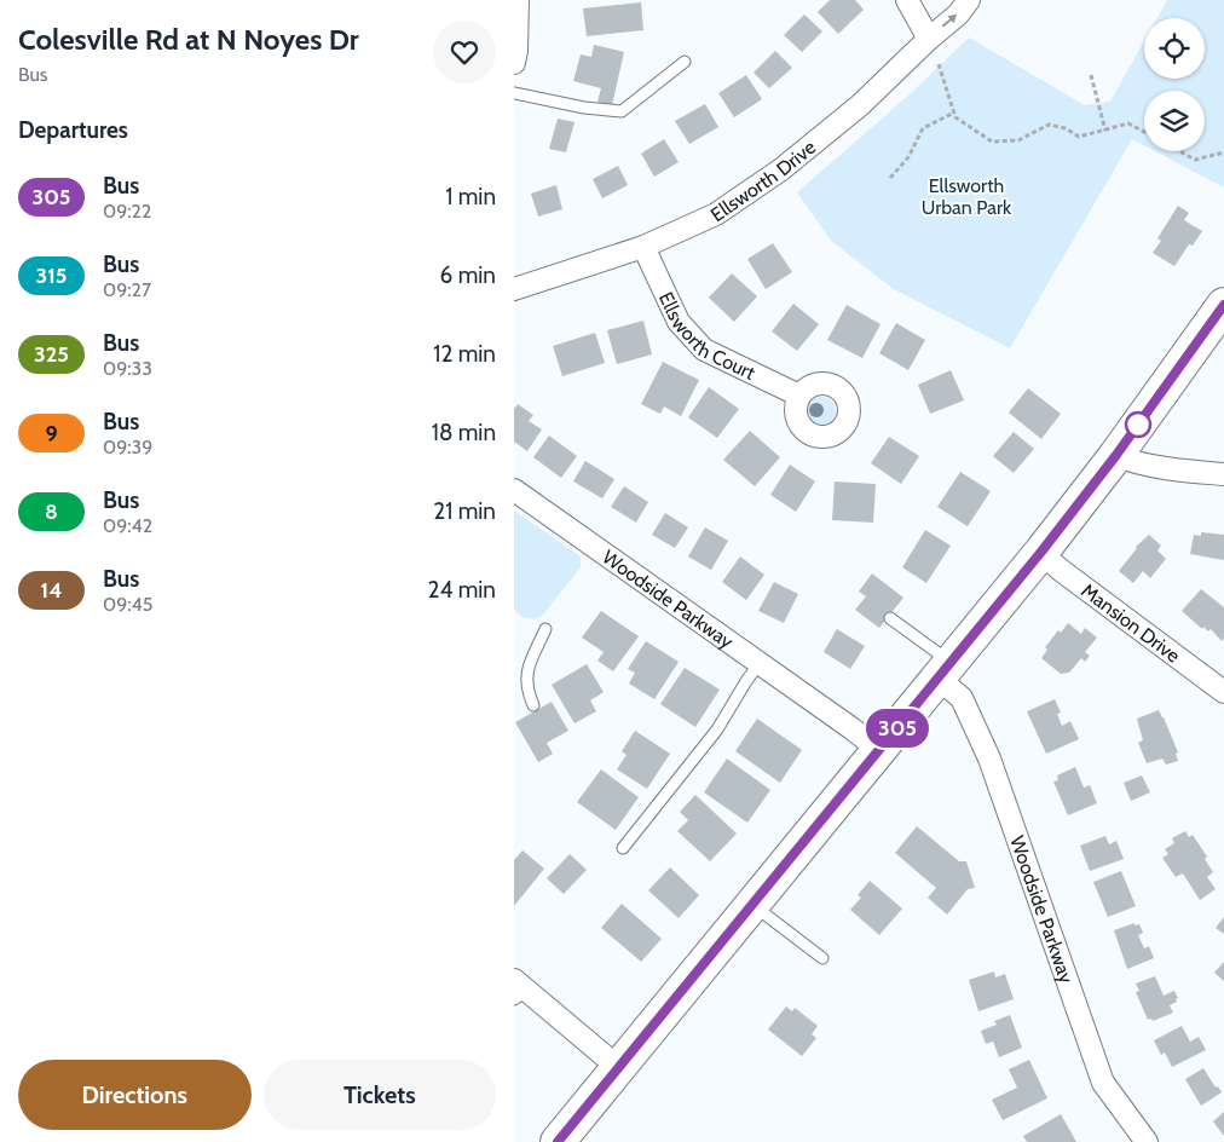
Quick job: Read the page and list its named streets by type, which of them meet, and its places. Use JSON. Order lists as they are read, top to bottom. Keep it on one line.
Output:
{"streets":{"street":["Ellsworth Drive","Ellsworth Court","Woodside Parkway","Mansion Drive"]},"crossings":[["Ellsworth Drive","Ellsworth Court"]],"parks":["Ellsworth Urban Park"],"lines":["bus line 305"],"page":{"heading":[["Colesville Rd at N Noyes Dr","Bus"],"Departures"],"on_map":"305","list":[{"mark":"305","name":"Bus","note":"09:22","value":"1 min"},{"mark":"315","name":"Bus","note":"09:27","value":"6 min"},{"mark":"325","name":"Bus","note":"09:33","value":"12 min"},{"mark":"9","name":"Bus","note":"09:39","value":"18 min"},{"mark":"8","name":"Bus","note":"09:42","value":"21 min"},{"mark":"14","name":"Bus","note":"09:45","value":"24 min"}],"buttons":["Directions","Tickets"]}}
